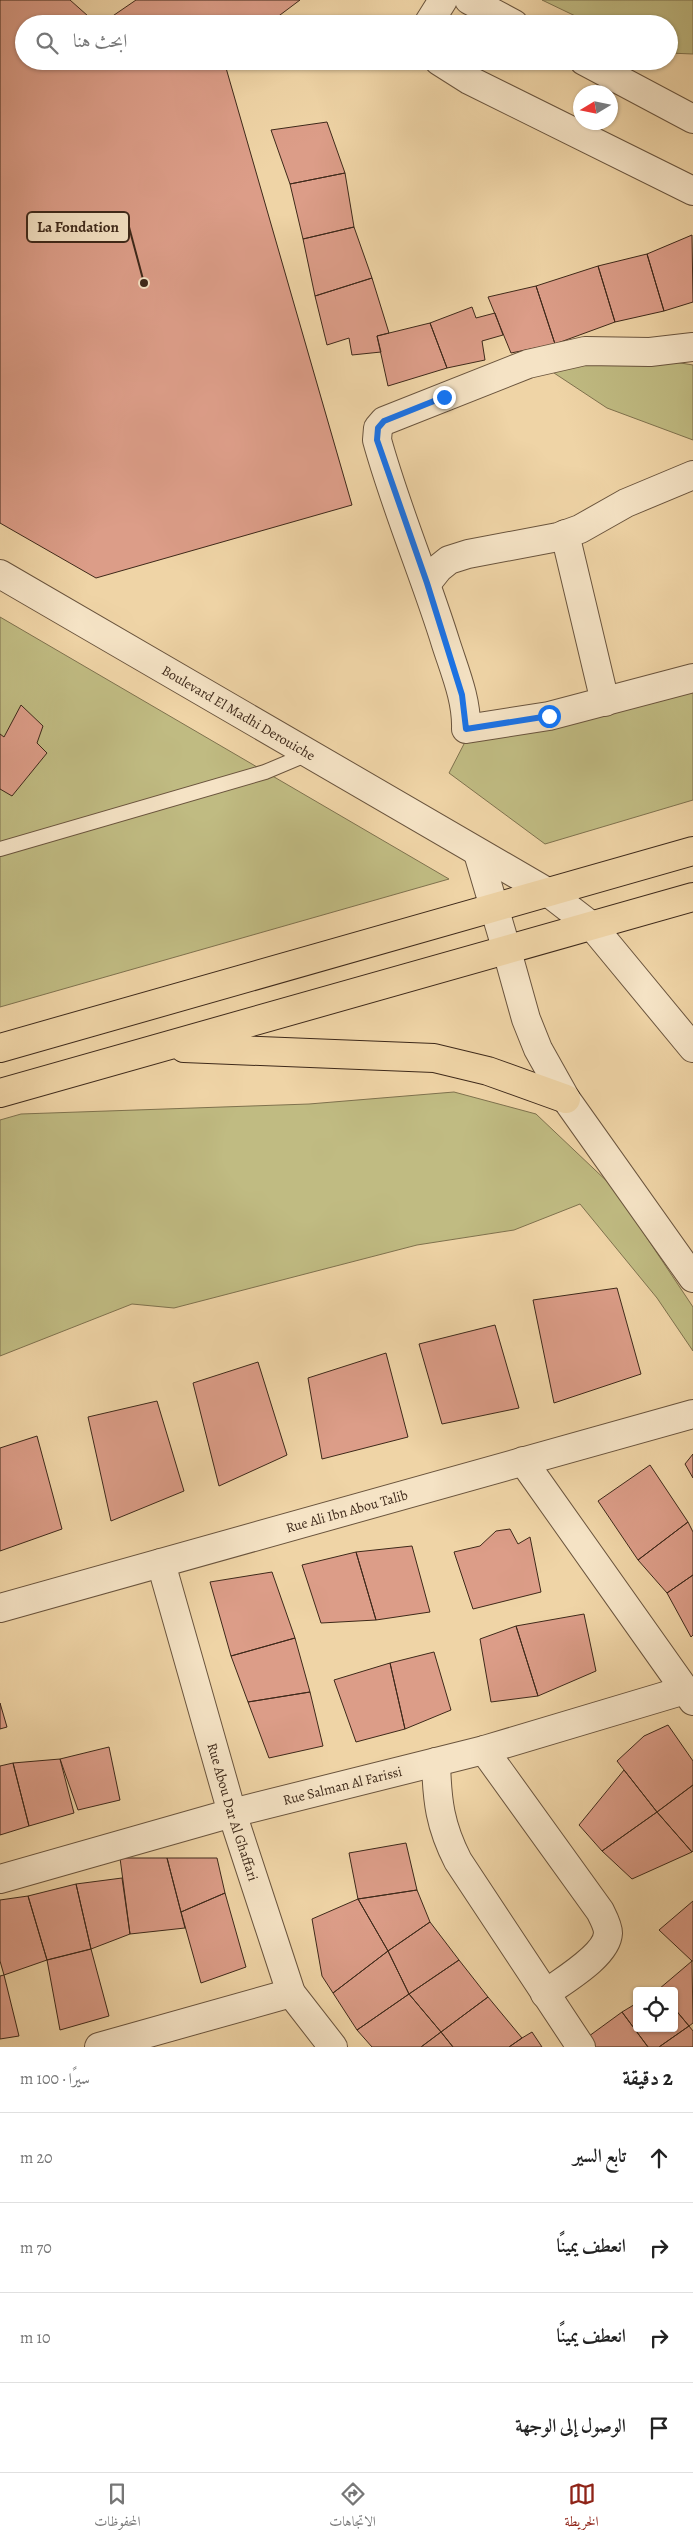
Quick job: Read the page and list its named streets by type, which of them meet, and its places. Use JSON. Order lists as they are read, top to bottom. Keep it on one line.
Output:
{"streets":{"street":["Boulevard El Madhi Derouiche","Rue Ali Ibn Abou Talib","Rue Salman Al Farissi","Rue Abou Dar Al Ghaffari"]},"crossings":[["Rue Ali Ibn Abou Talib","Rue Abou Dar Al Ghaffari"],["Rue Salman Al Farissi","Rue Abou Dar Al Ghaffari"]],"places":["La Fondation"],"north":"left","page":{"search":"ابحث هنا","heading":["2 دقيقة","سيرًا · 100 m"],"list":[["تابع السير","20 m"],["انعطف يمينًا","70 m"],["انعطف يمينًا","10 m"],"الوصول إلى الوجهة"],"nav":["الخريطة","الاتجاهات","المحفوظات"]}}
